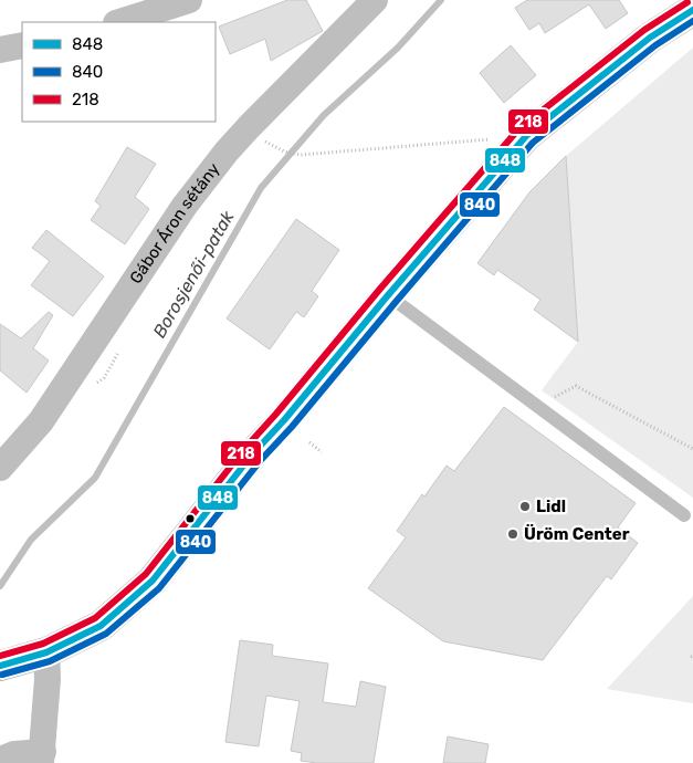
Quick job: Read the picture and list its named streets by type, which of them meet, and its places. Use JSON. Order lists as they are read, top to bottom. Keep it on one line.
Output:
{"streets":{"street":["Gábor Áron sétány"]},"water":["Borosjenői-patak"],"places":["Lidl","Üröm Center"],"lines":["transit line 218","transit line 848","transit line 840"],"legend":["848","840","218"]}
